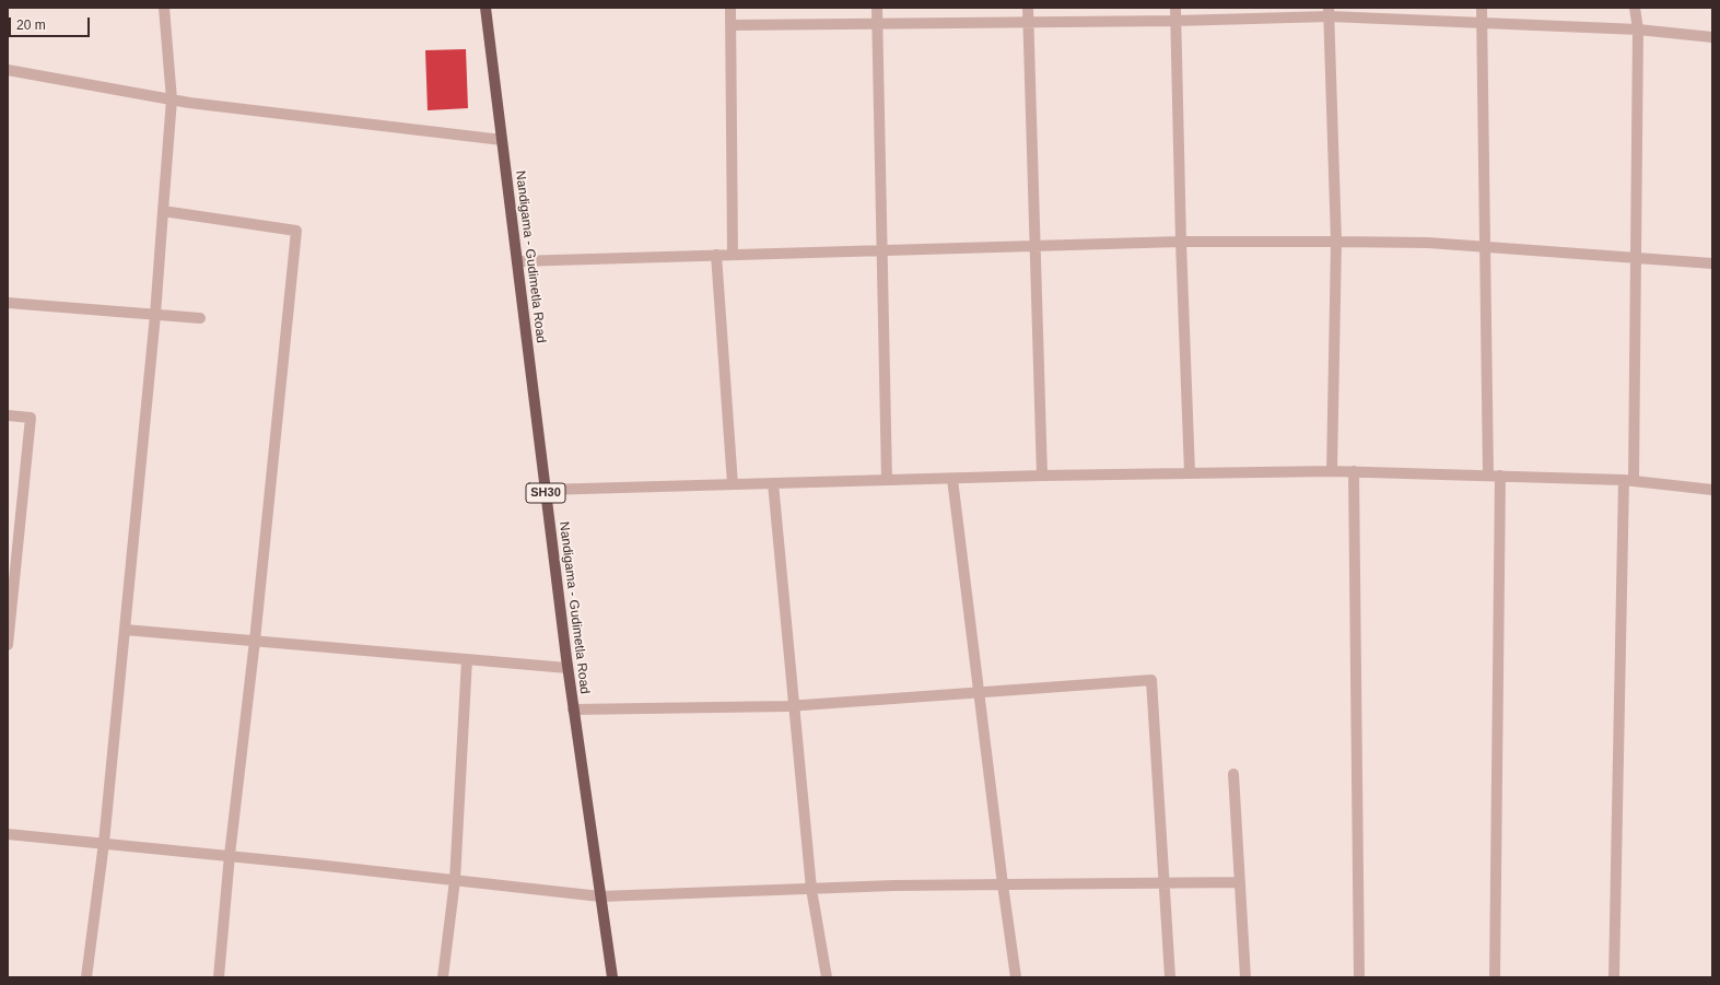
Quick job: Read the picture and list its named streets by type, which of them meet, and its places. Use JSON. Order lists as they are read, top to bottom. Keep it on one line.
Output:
{"streets":{"main road":["Nandigama - Gudimetla Road","SH30"]},"scale_bar":"20 m"}
